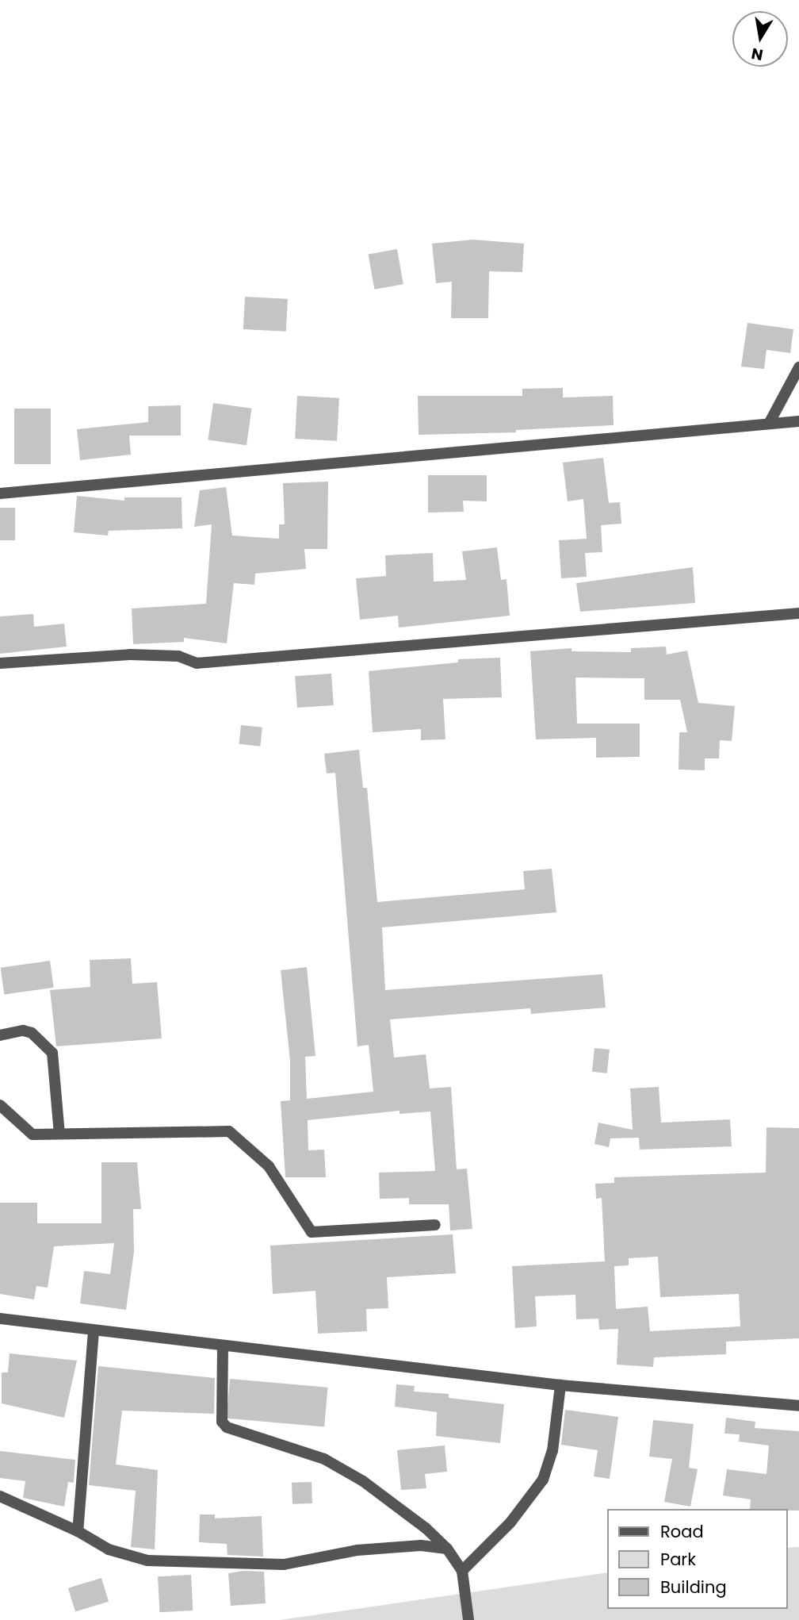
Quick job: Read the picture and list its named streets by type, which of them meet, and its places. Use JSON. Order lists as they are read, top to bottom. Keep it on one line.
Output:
{"legend":["Road","Park","Building"],"north":"bottom"}
